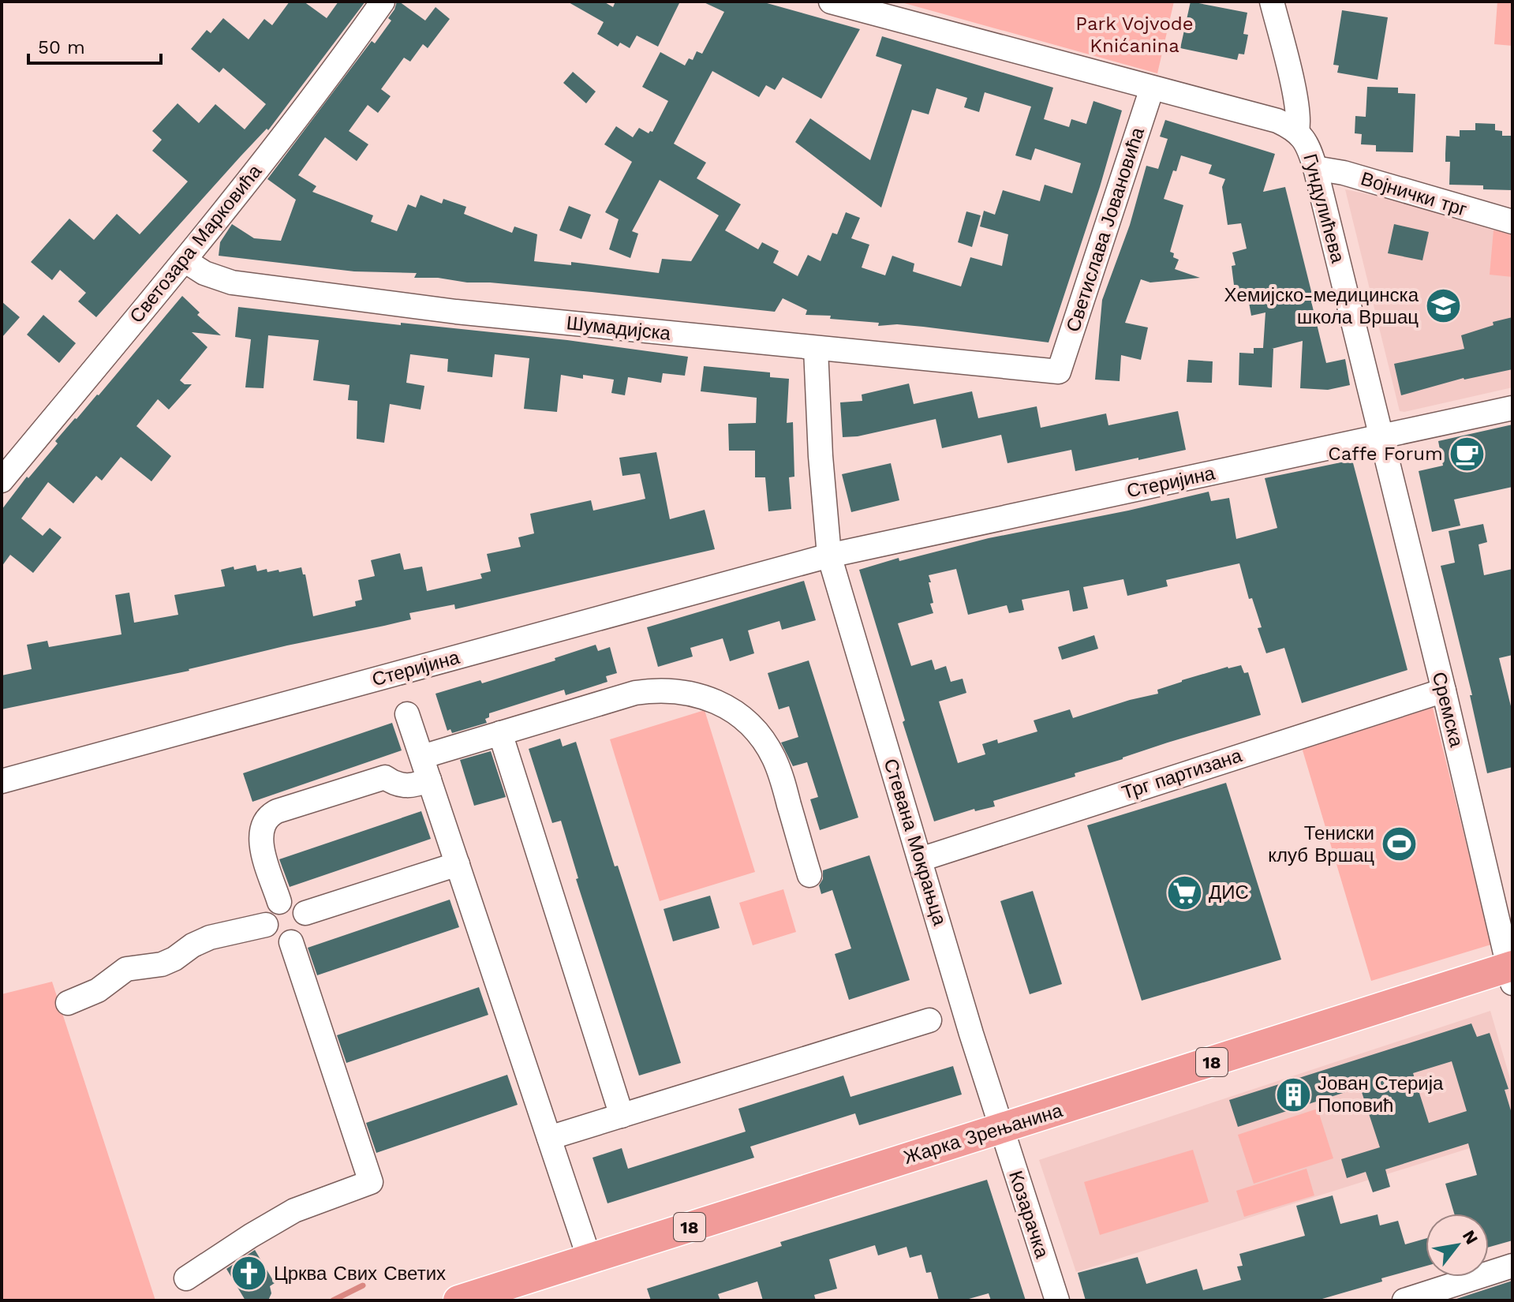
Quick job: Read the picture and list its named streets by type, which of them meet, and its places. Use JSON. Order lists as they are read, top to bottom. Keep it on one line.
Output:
{"streets":{"main road":["18","Жарка Зрењанина"],"street":["Војнички трг","Гундулићева","Светислава Јовановића","Светозара Марковића","Шумадијска","Стеријина","Сремска","Трг партизана","Стевана Мокрањца","Козарачка"]},"crossings":[["Војнички трг","Гундулићева"],["Гундулићева","Светислава Јовановића"],["Гундулићева","Стеријина"],["Гундулићева","Сремска"],["Светислава Јовановића","Шумадијска"],["Светозара Марковића","Шумадијска"],["Стеријина","Сремска"],["Стеријина","Стевана Мокрањца"],["Сремска","Трг партизана"],["Сремска","Жарка Зрењанина"],["Трг партизана","Стевана Мокрањца"],["Стевана Мокрањца","Жарка Зрењанина"],["Стевана Мокрањца","Козарачка"],["Жарка Зрењанина","Козарачка"]],"parks":["Park Vojvode Knićanina"],"places":{"school or university":["Хемијско-медицинска школа Вршац"],"cafe":["Caffe Forum"],"sports":["Тениски клуб Вршац"],"supermarket":["ДИС"],"building":["Јован Стерија Поповић"],"church":["Црква Свих Светих"]},"scale_bar":"50 m","north":"top right"}
